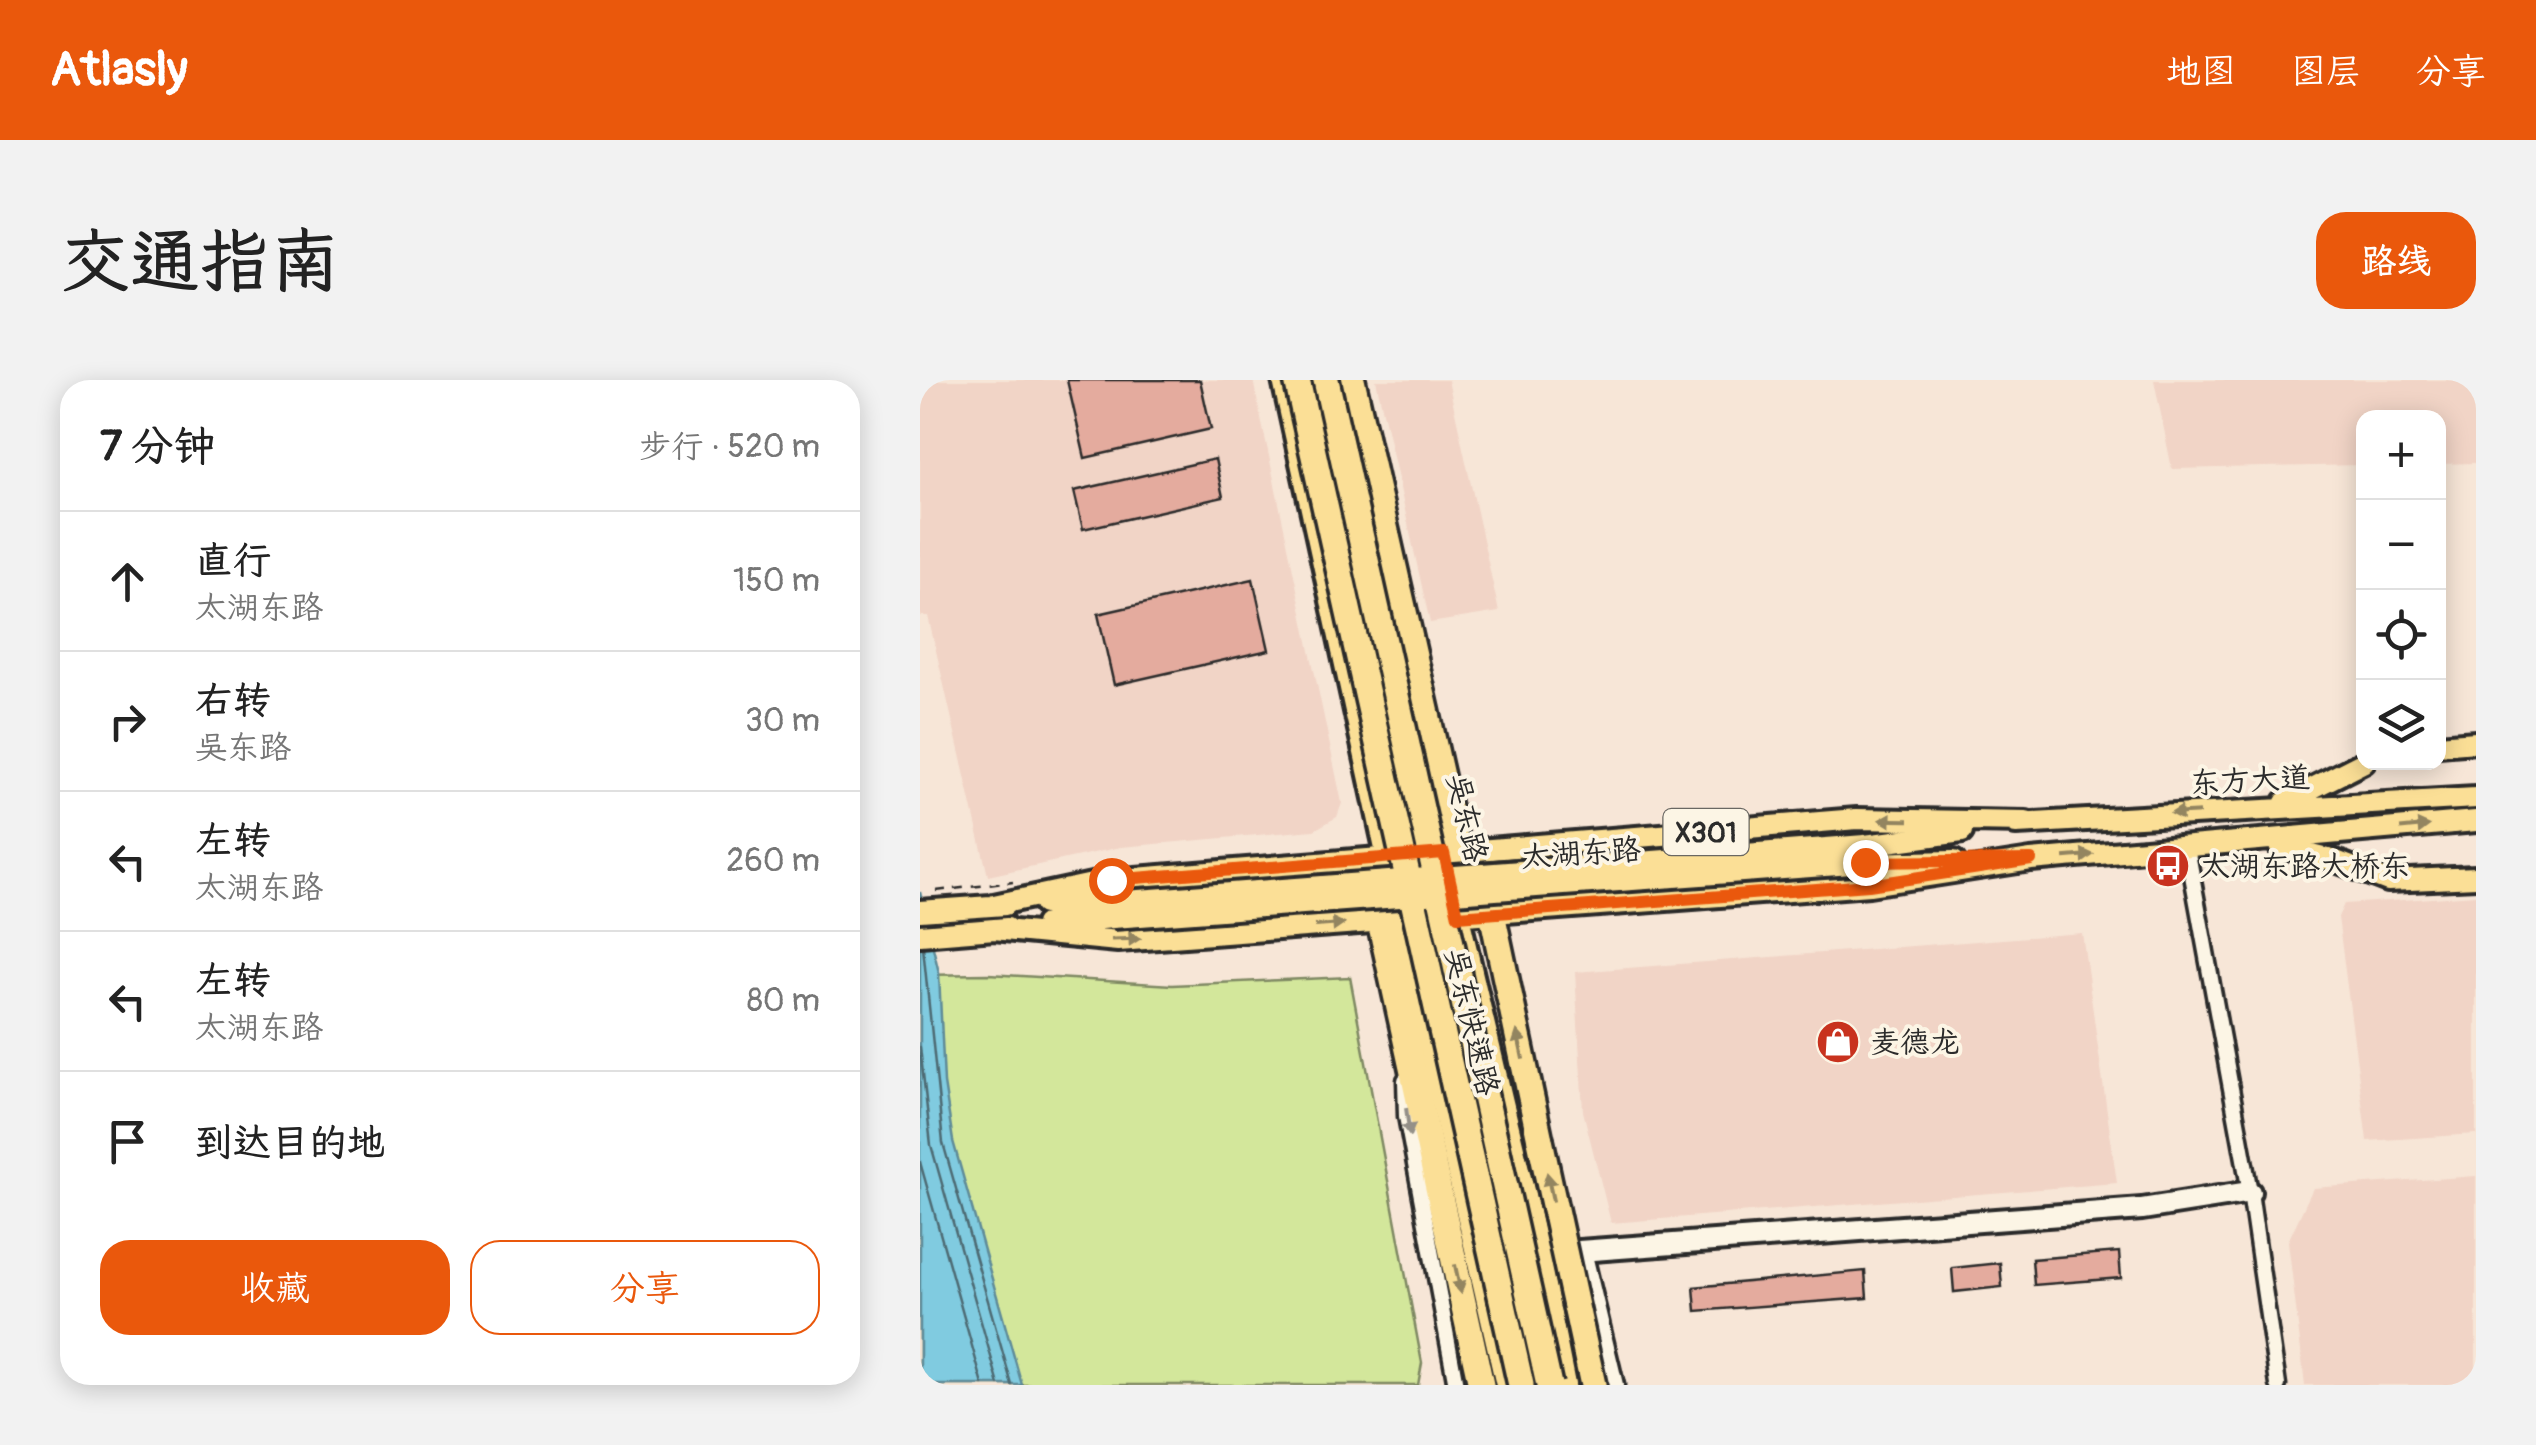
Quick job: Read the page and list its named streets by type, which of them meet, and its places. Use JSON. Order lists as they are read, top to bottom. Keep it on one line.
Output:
{"streets":{"highway":["吴东快速路"],"main road":["东方大道","吴东路","X301","太湖东路"]},"crossings":[["东方大道","太湖东路"],["吴东路","太湖东路"]],"places":{"bus stop":["太湖东路大桥东"],"shop":["麦德龙"]},"page":{"header":"Atlasly","nav":["地图","图层","分享"],"buttons":["路线",["收藏","分享"]],"title":"交通指南","heading":["7 分钟","步行 · 520 m"],"map_buttons":["+","−"],"list":[["直行","太湖东路","150 m"],["右转","吴东路","30 m"],["左转","太湖东路","260 m"],["左转","太湖东路","80 m"],"到达目的地"]}}
